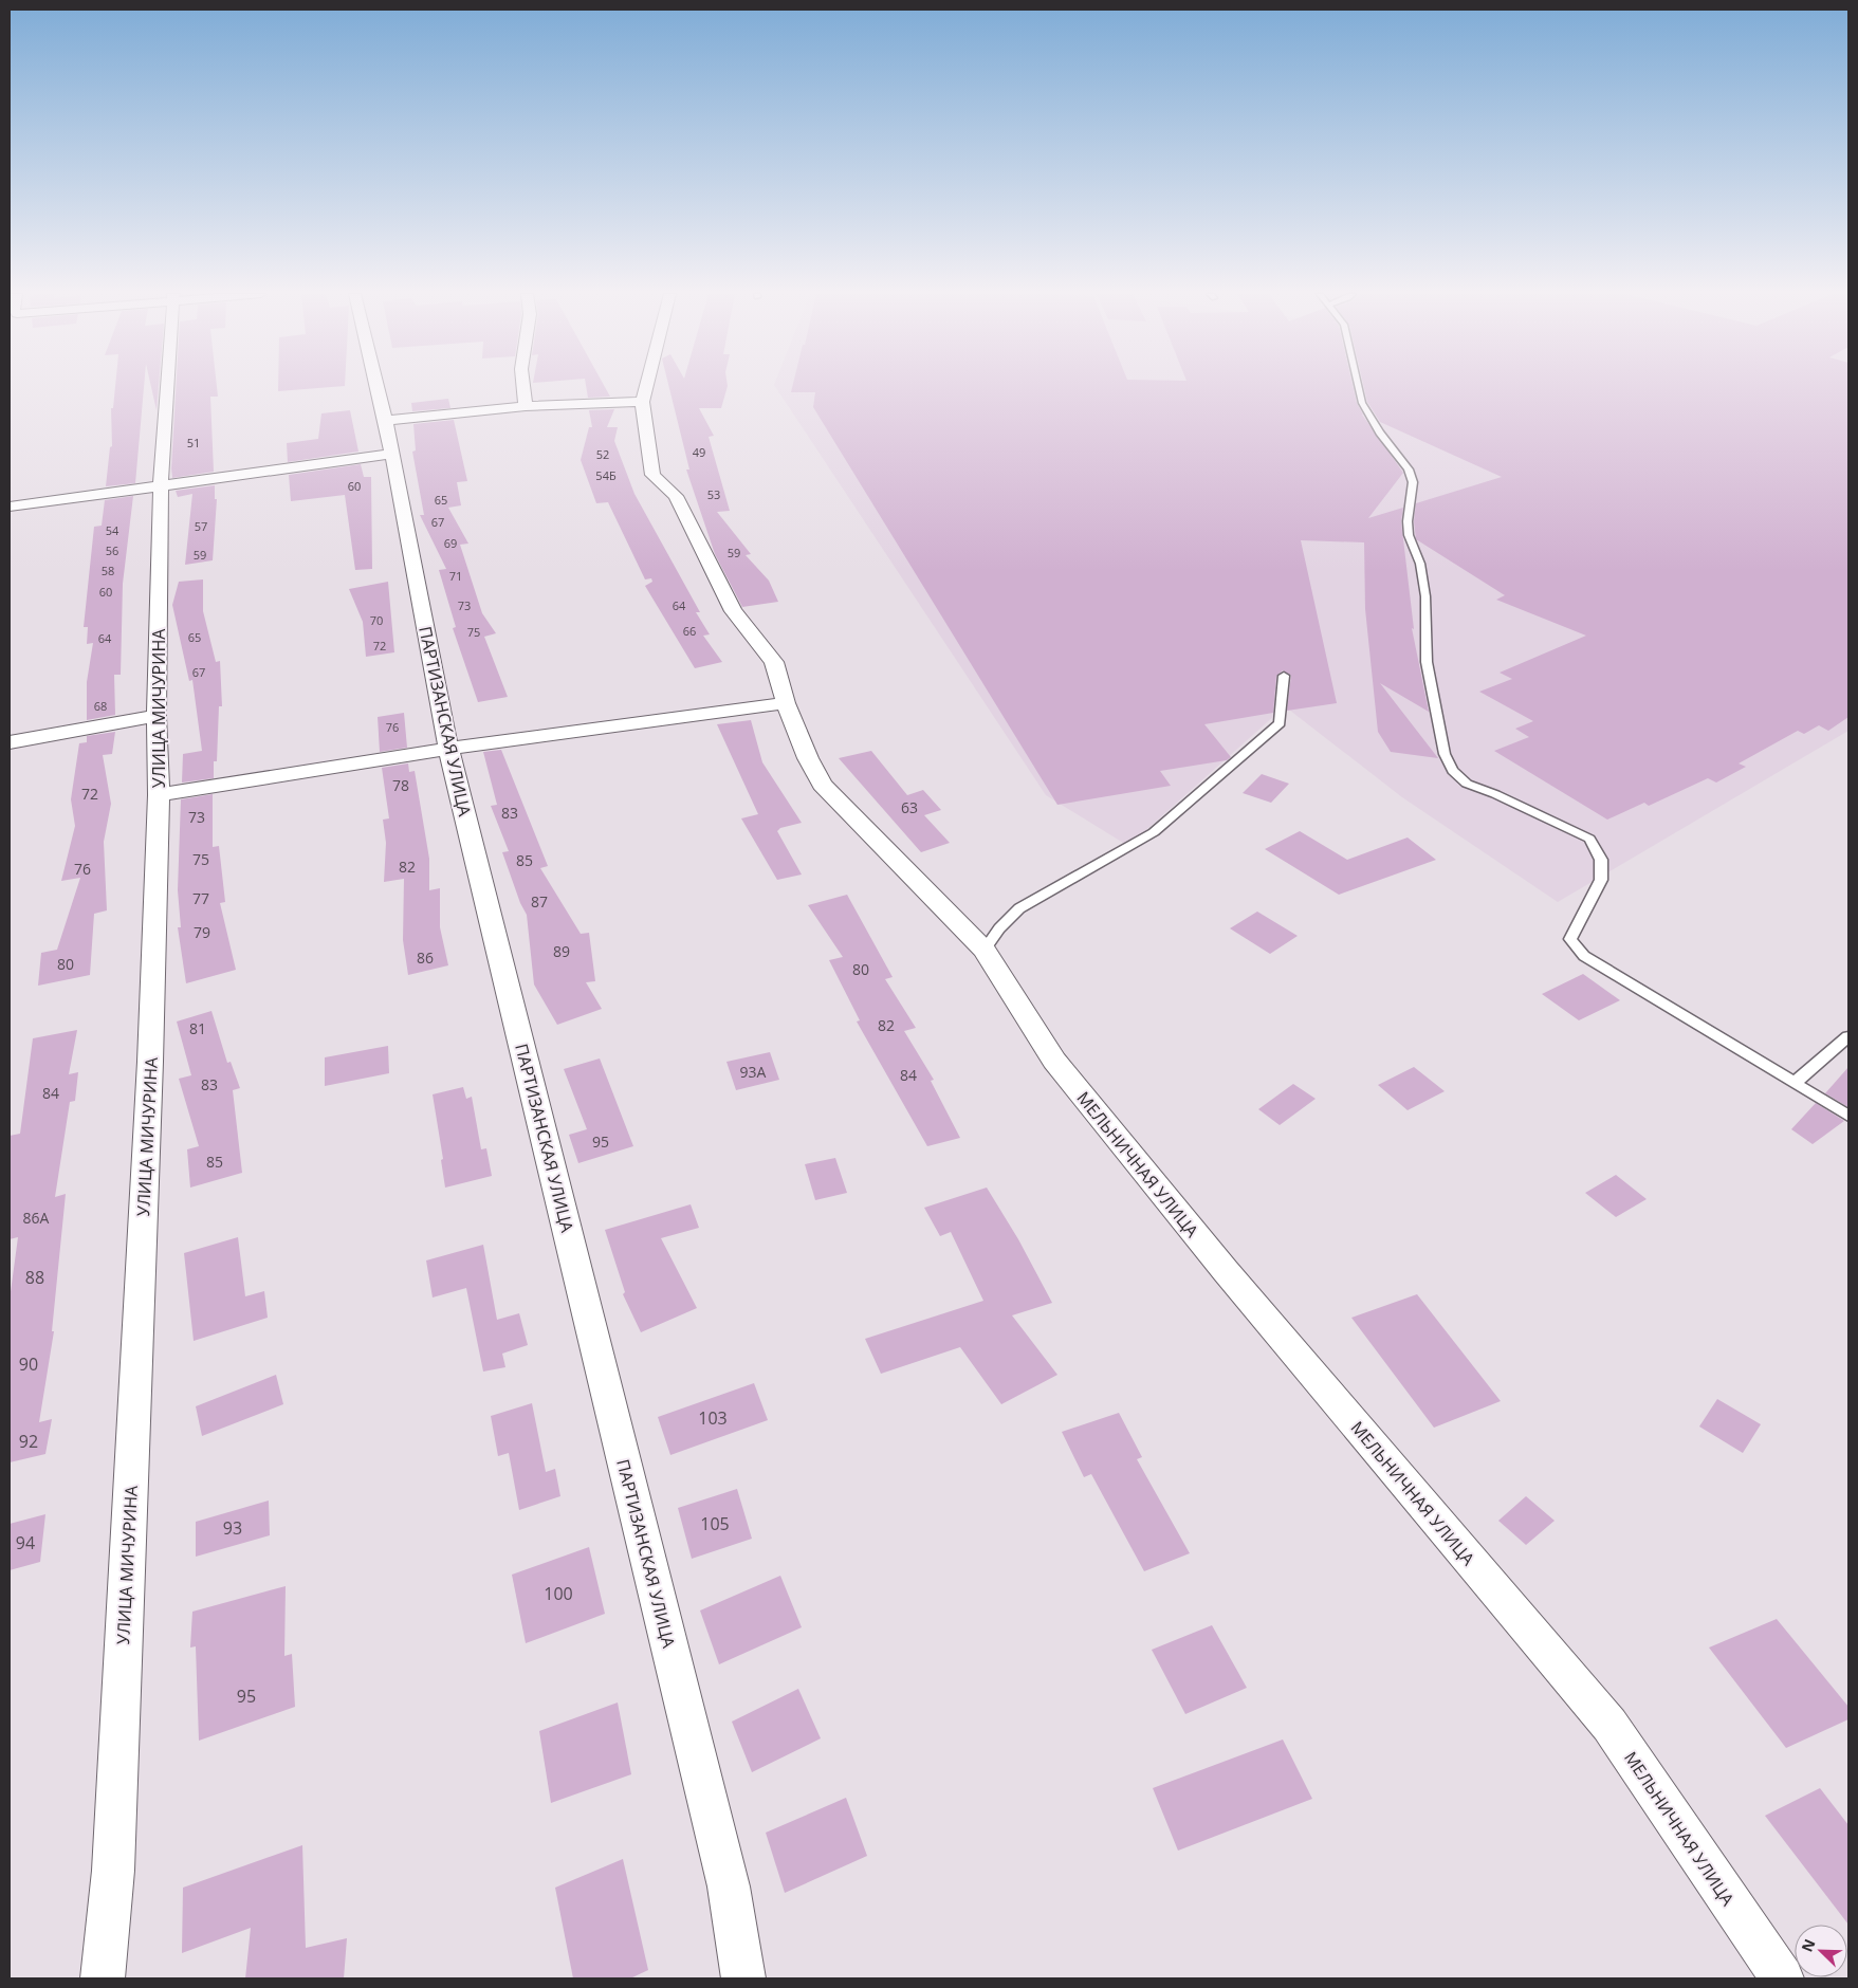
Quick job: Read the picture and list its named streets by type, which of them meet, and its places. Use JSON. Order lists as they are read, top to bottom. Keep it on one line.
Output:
{"streets":{"street":["УЛИЦА МИЧУРИНА","ПАРТИЗАНСКАЯ УЛИЦА","МЕЛЬНИЧНАЯ УЛИЦА"]},"house_numbers":["51","49","52","54Б","60","53","65","67","57","54","69","56","59","59","58","71","60","73","64","70","66","75","65","64","72","67","68","76","78","72","63","83","73","75","85","82","76","77","87","79","89","86","80","80","82","81","93А","84","83","84","95","85","86А","88","90","103","92","105","93","94","100","95"],"north":"top left"}
